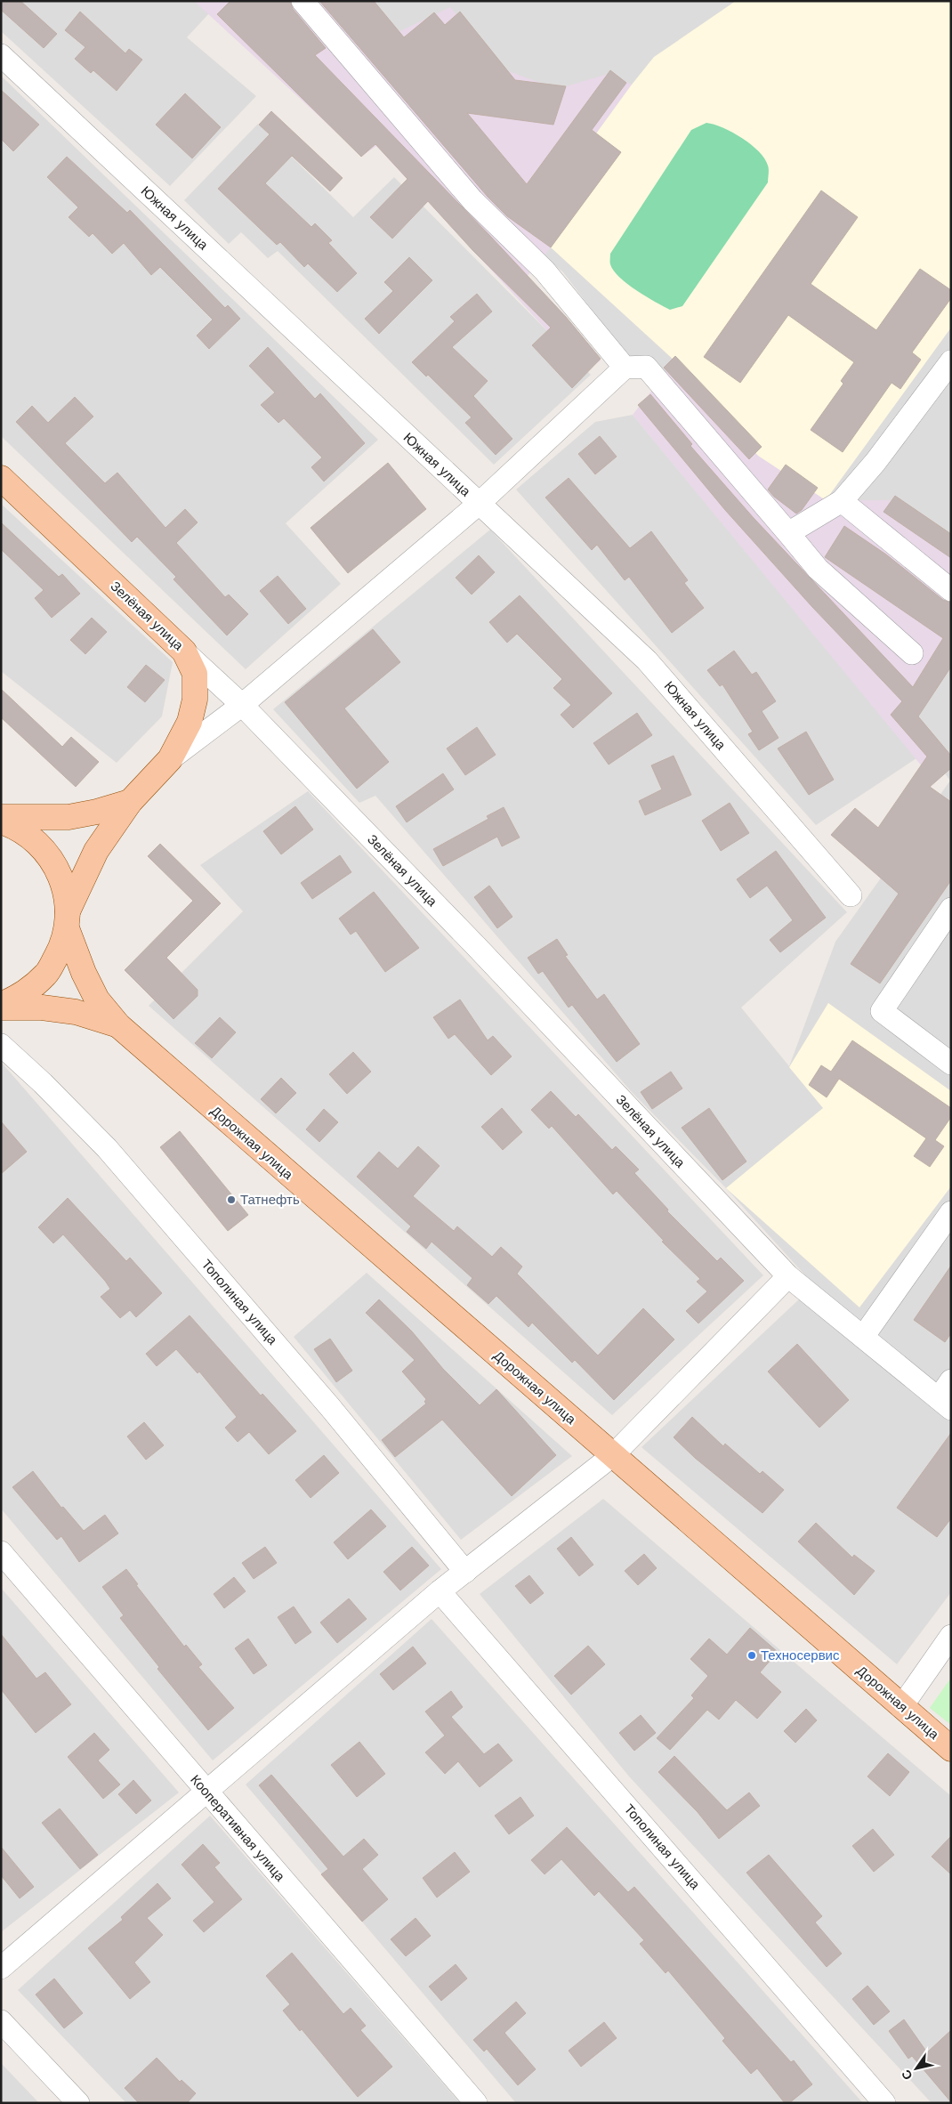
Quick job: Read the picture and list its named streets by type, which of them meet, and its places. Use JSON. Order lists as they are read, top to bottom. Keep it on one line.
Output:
{"streets":{"main road":["Зелёная улица","Дорожная улица"],"street":["Южная улица","Тополиная улица","Кооперативная улица"]},"places":["Татнефть","Техносервис"],"north":"bottom left"}
